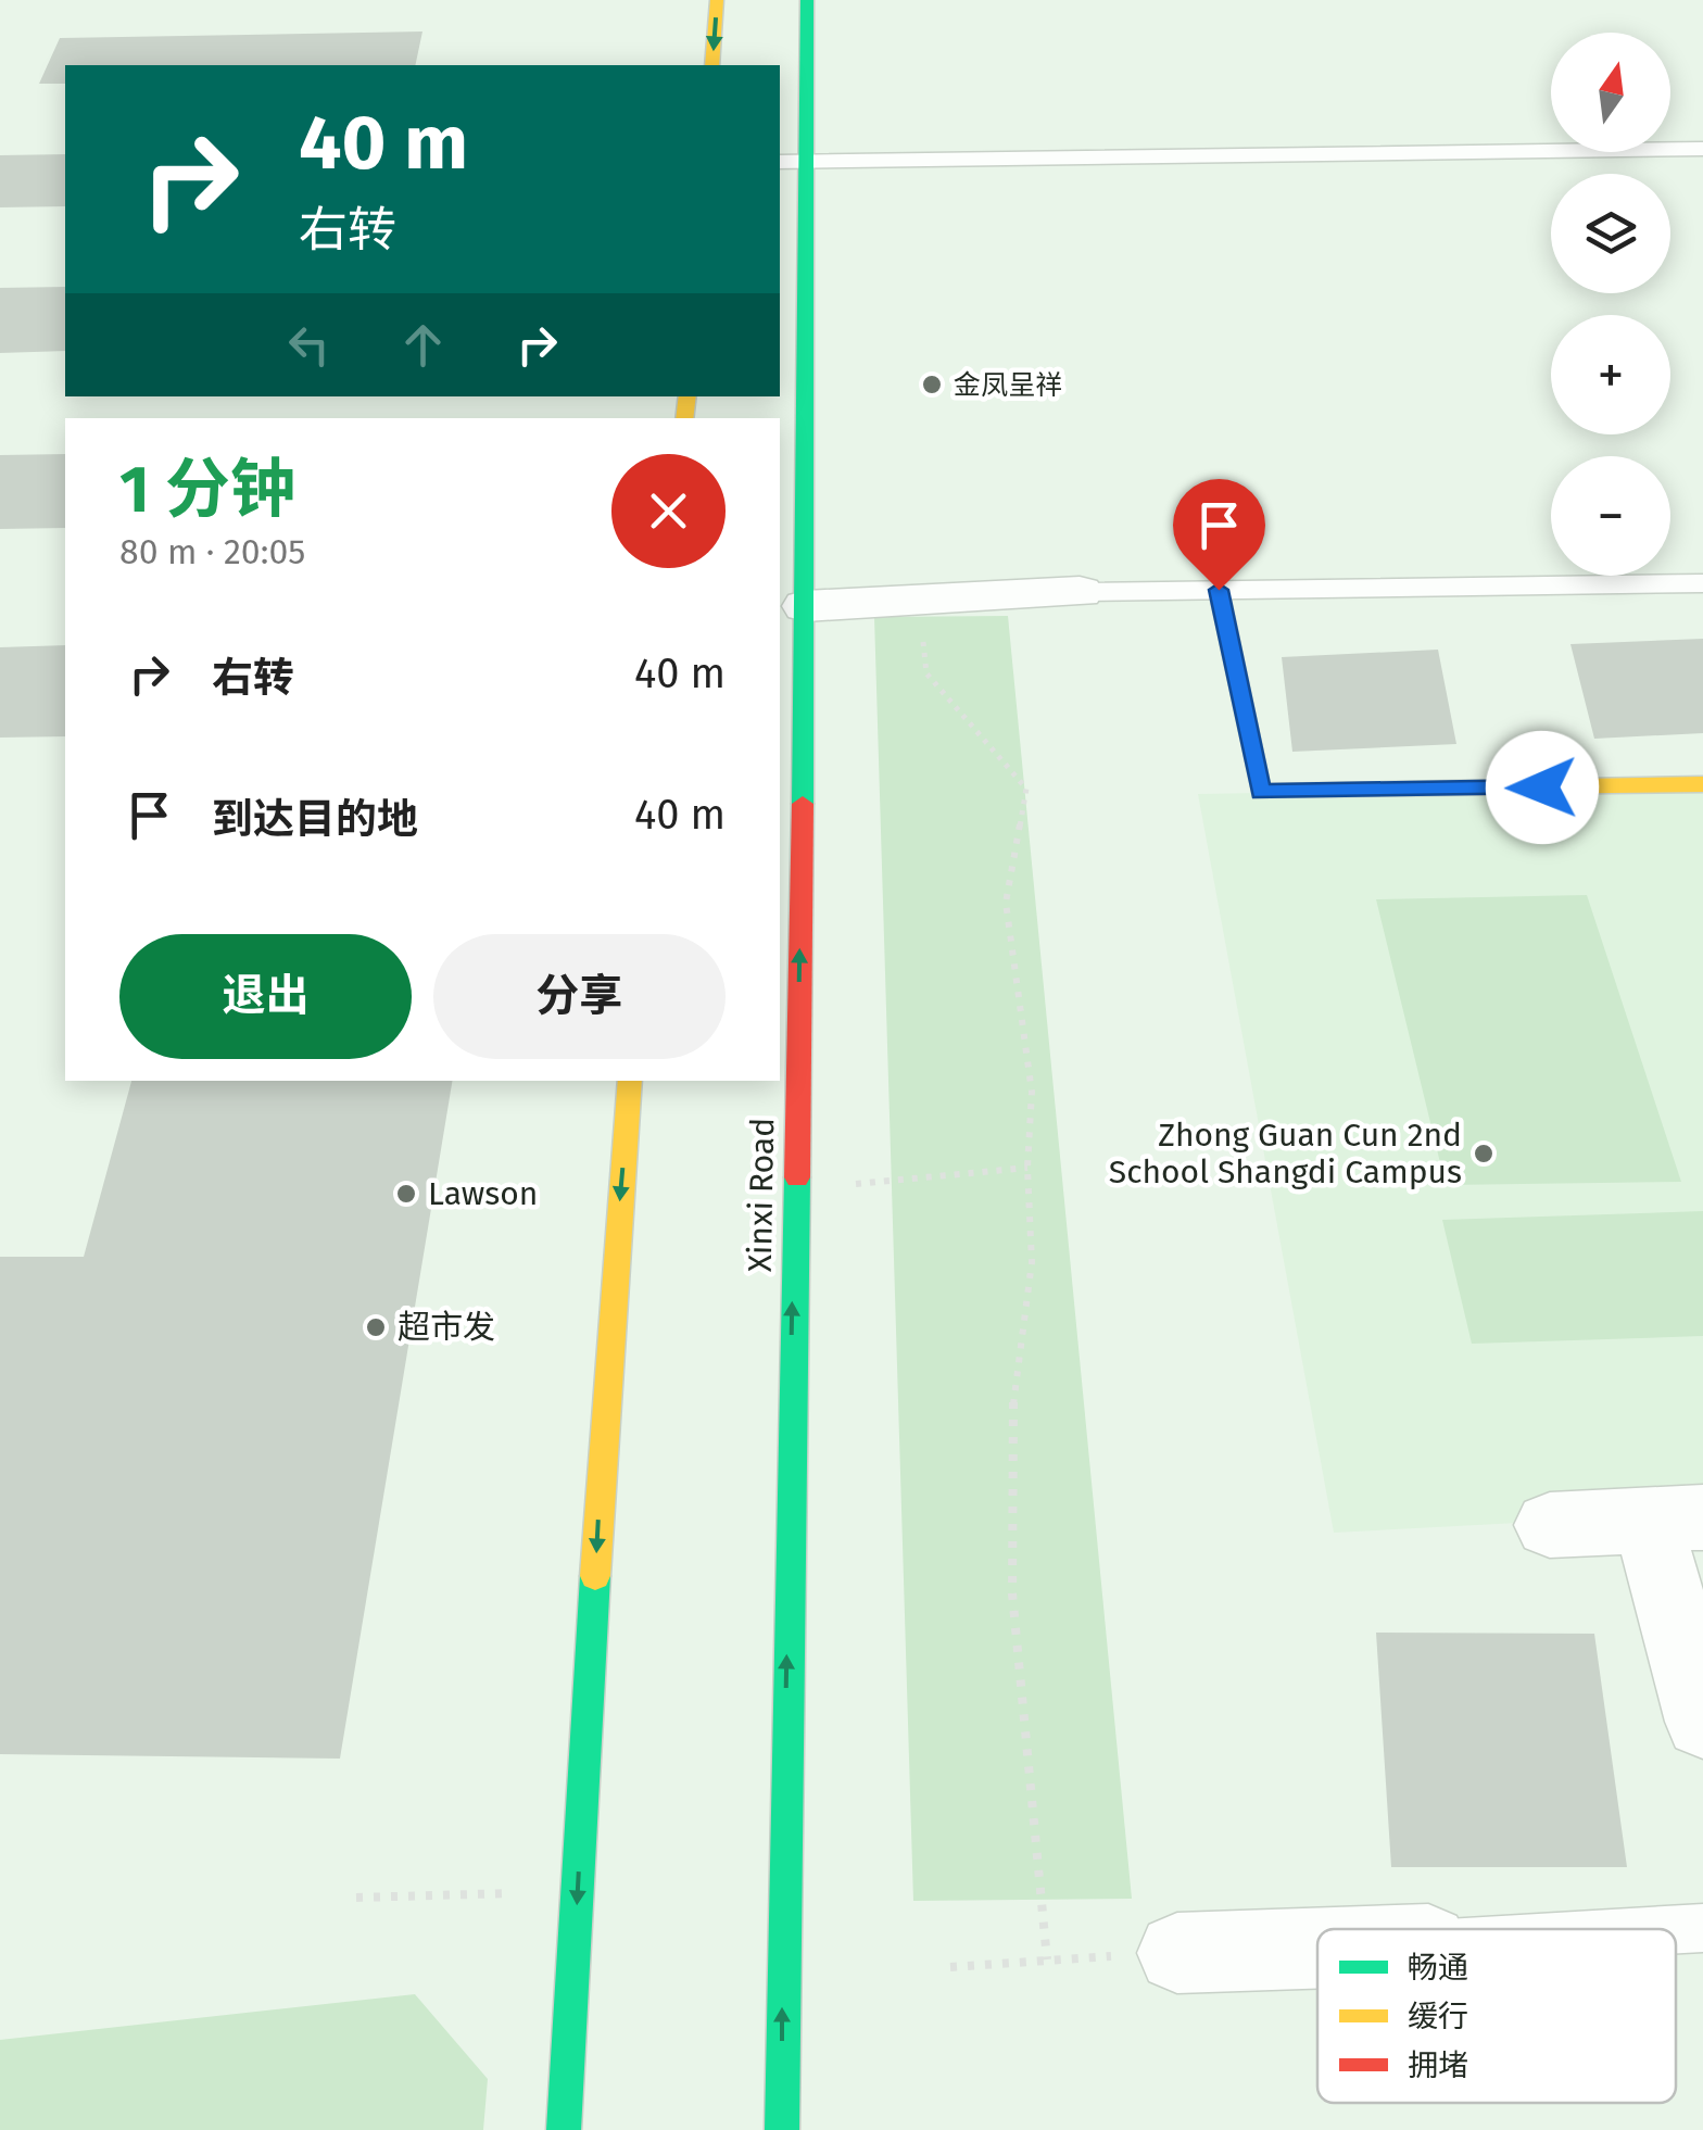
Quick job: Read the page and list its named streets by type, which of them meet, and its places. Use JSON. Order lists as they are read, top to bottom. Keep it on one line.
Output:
{"streets":{"main road":["Xinxi Road"]},"places":["金凤呈祥","Zhong Guan Cun 2nd School Shangdi Campus","Lawson","超市发"],"legend":["畅通","缓行","拥堵"],"north":"top","page":{"map_buttons":["+","−"],"turn":["40 m","右转"],"heading":["1 分钟","80 m · 20:05"],"list":[{"name":"右转","value":"40 m"},{"name":"到达目的地","value":"40 m"}],"buttons":["退出","分享"]}}
